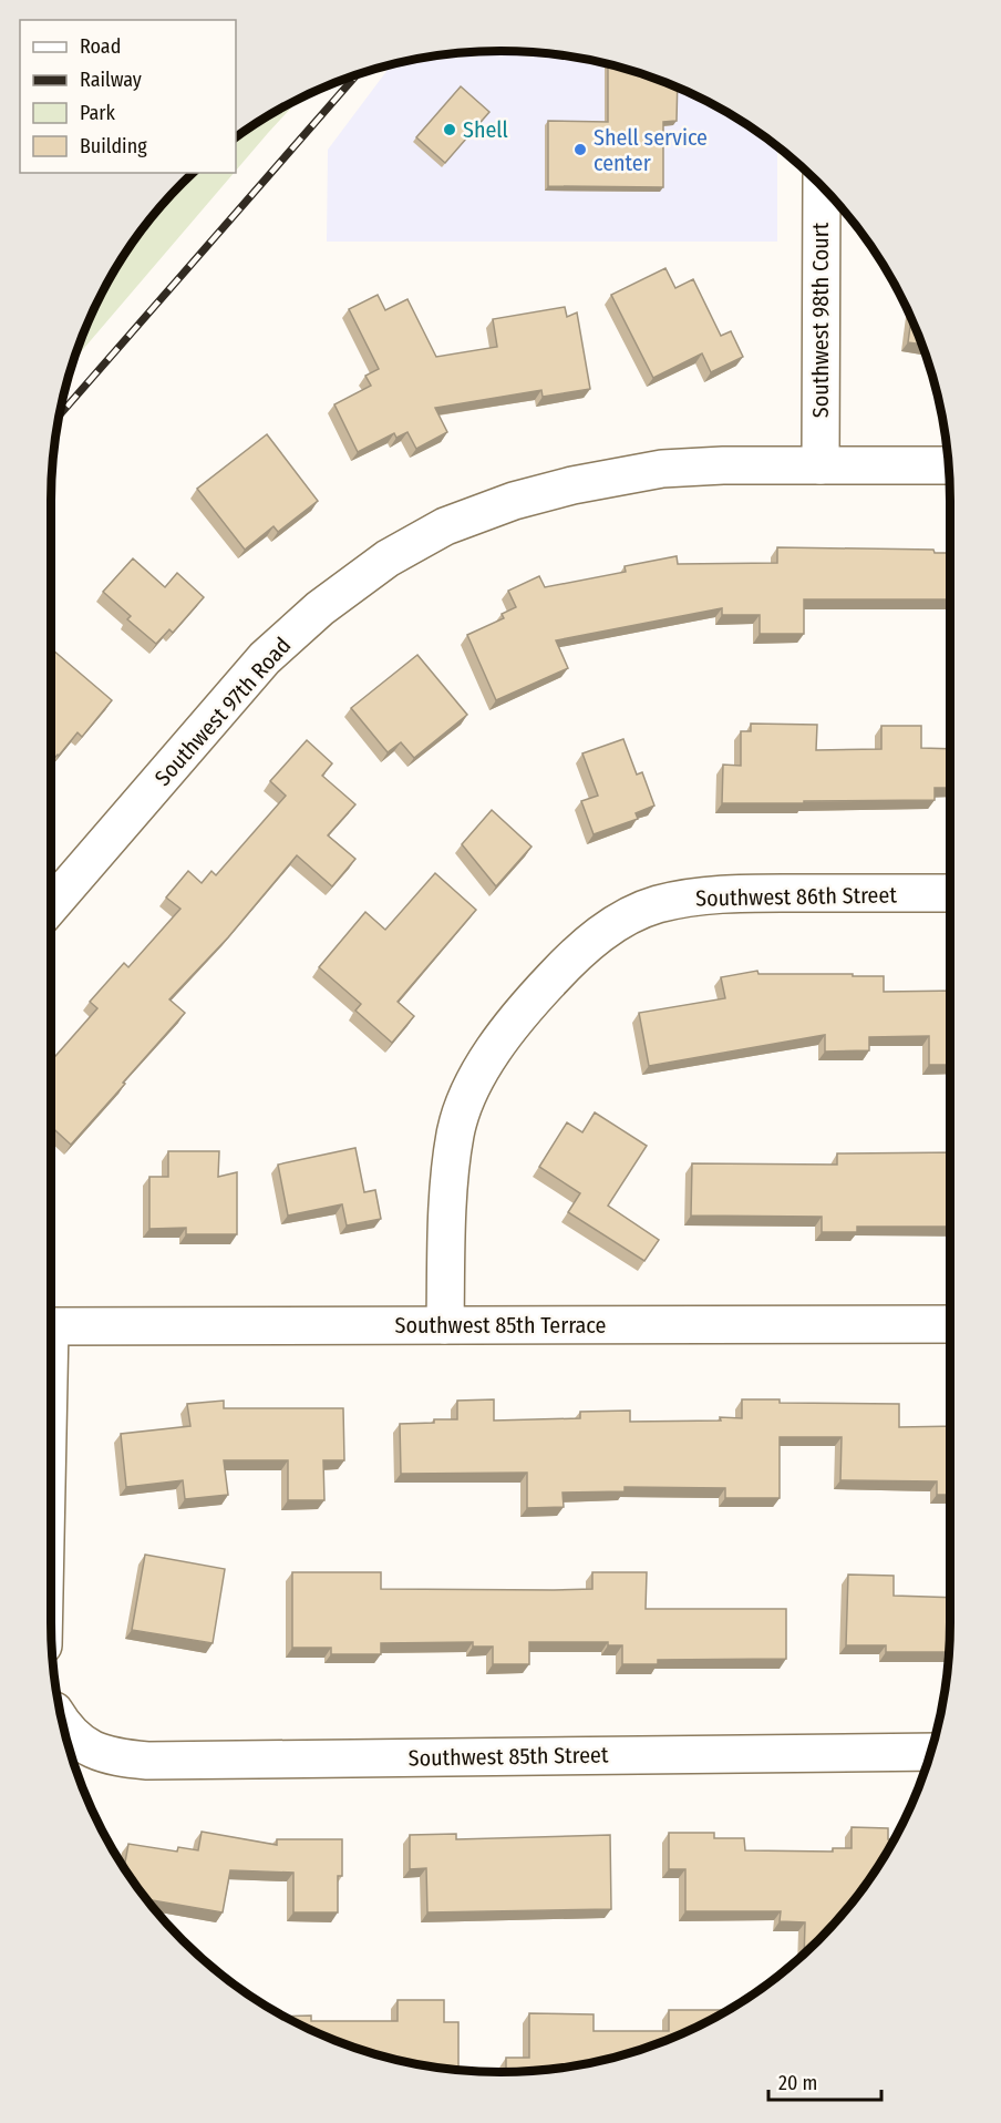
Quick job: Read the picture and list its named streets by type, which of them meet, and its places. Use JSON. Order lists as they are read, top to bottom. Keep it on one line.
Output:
{"streets":{"street":["Southwest 98th Court","Southwest 97th Road","Southwest 86th Street","Southwest 85th Terrace","Southwest 85th Street"]},"crossings":[["Southwest 98th Court","Southwest 97th Road"],["Southwest 86th Street","Southwest 85th Terrace"]],"places":["Shell","Shell service center"],"legend":["Road","Railway","Park","Building"],"scale_bar":"20 m"}
